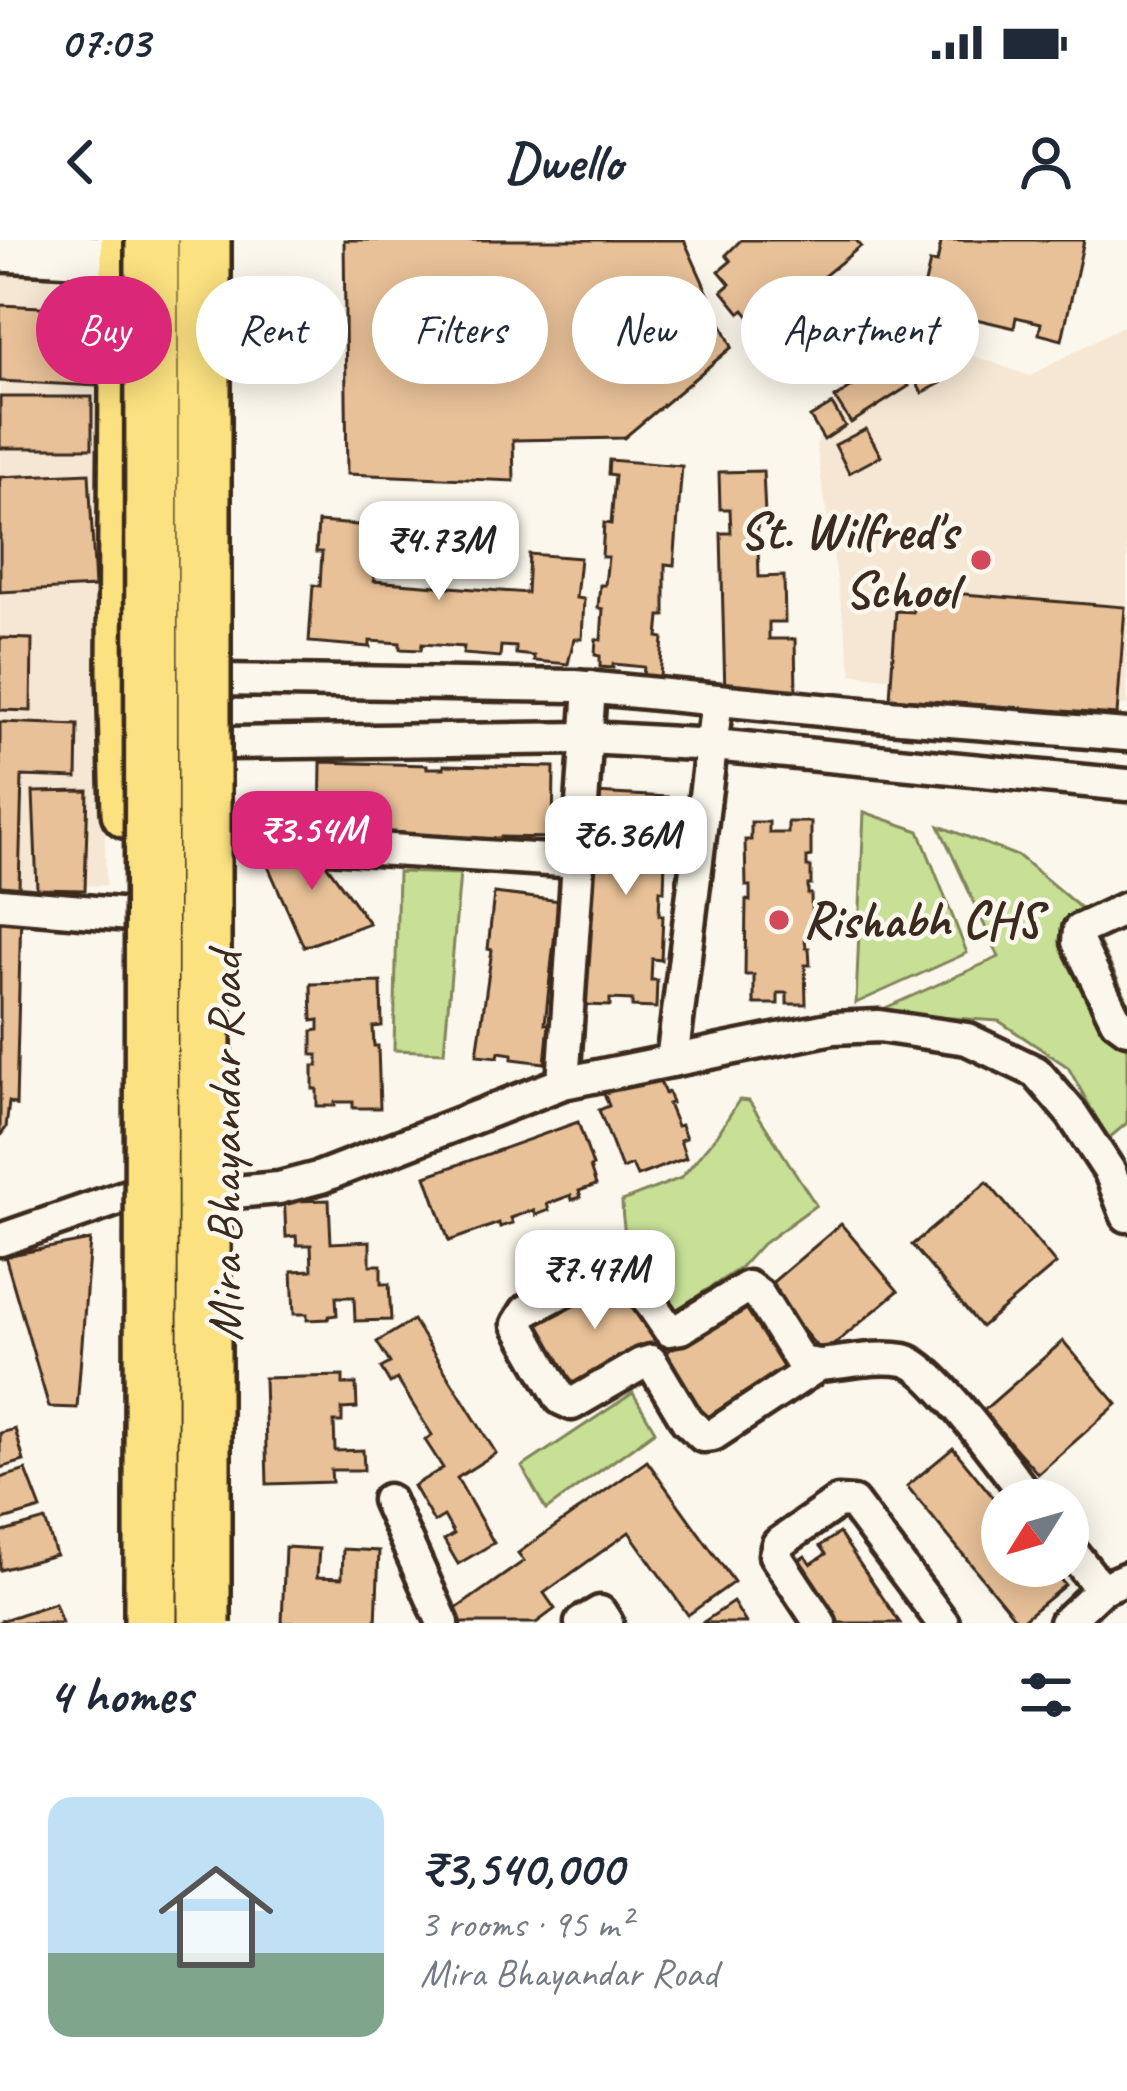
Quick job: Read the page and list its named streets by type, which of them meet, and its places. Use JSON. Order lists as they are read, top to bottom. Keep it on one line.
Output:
{"streets":{"main road":["Mira Bhayandar Road"]},"places":["St. Wilfred's School","Rishabh CHS"],"north":"bottom left","page":{"status":"07:03","header":"Dwello","chip":["Buy","Rent","Filters","New","Apartment"],"price":["₹4.73M","₹3.54M","₹6.36M","₹7.47M"],"heading":"4 homes","list":[{"name":"₹3,540,000","note":"3 rooms · 95 m² · Mira Bhayandar Road"}]}}
